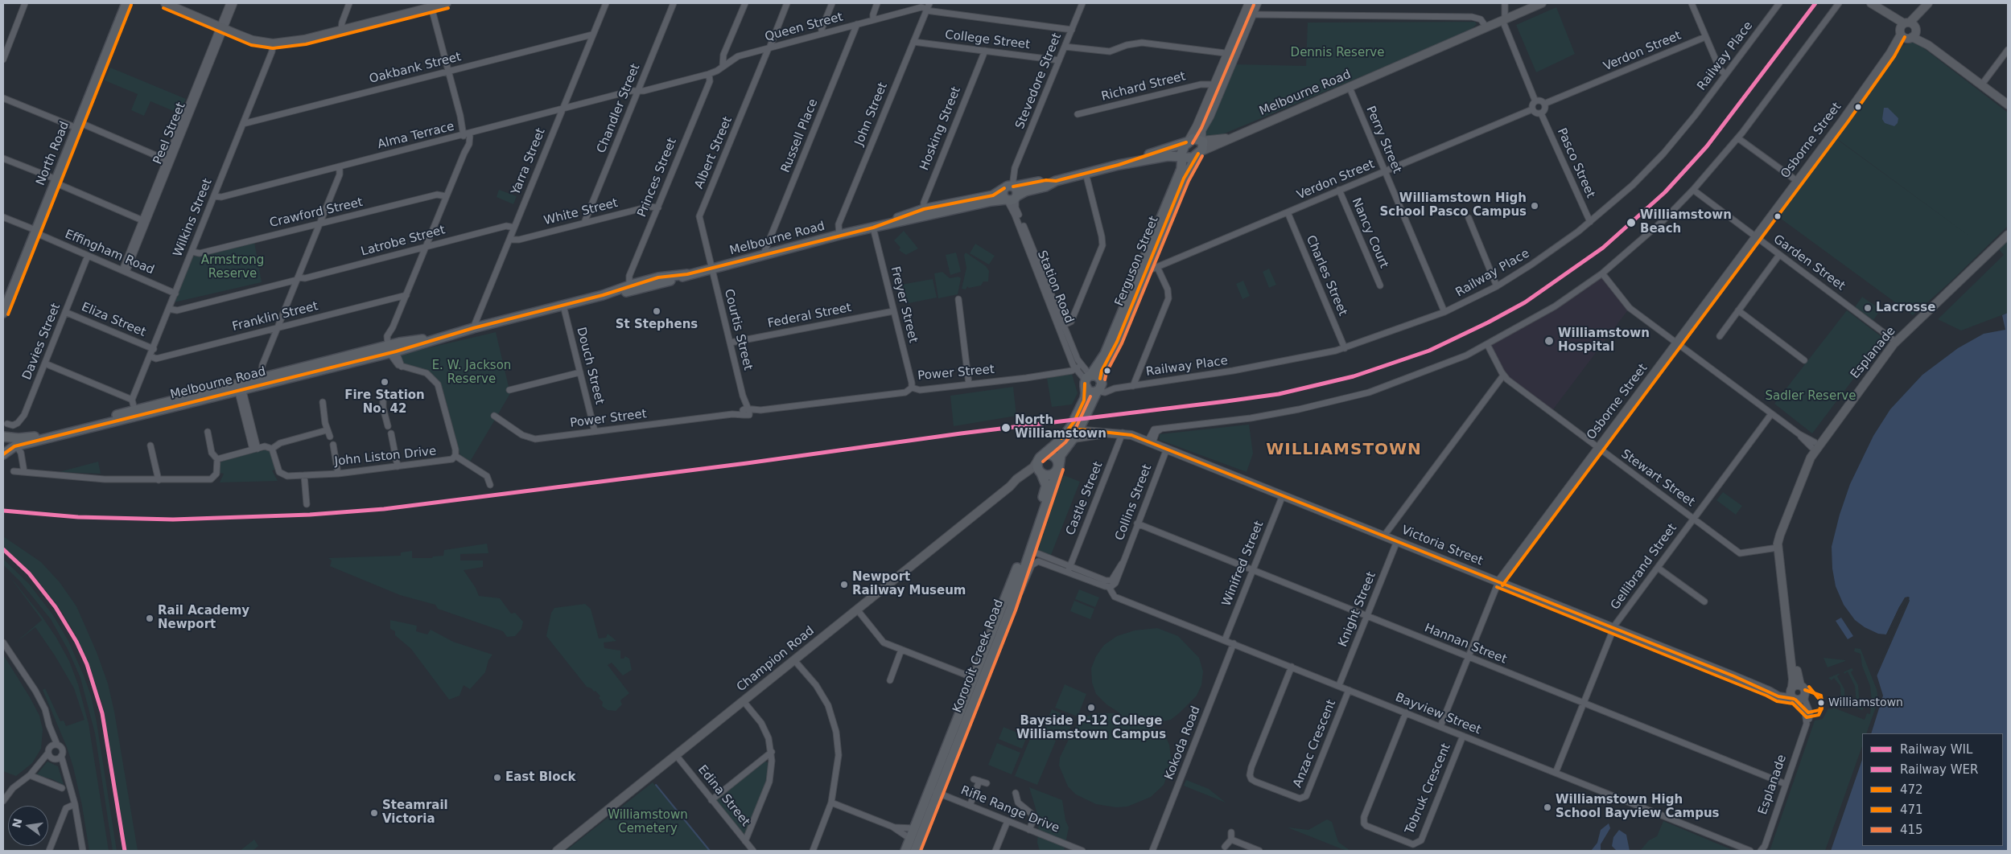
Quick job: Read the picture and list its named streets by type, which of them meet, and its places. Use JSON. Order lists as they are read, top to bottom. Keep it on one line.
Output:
{"streets":{"main road":["Melbourne Road","North Road","Ferguson Street","Kororoit Creek Road"],"street":["Queen Street","College Street","Verdon Street","Railway Place","Oakbank Street","Stevedore Street","Richard Street","Chandler Street","John Street","Hosking Street","Peel Street","Alma Terrace","Russell Place","Perry Street","Osborne Street","Albert Street","Yarra Street","Pasco Street","Princes Street","White Street","Crawford Street","Wilkins Street","Nancy Court","Latrobe Street","Effingham Road","Garden Street","Charles Street","Station Road","Freyer Street","Federal Street","Franklin Street","Eliza Street","Courtis Street","Davies Street","Esplanade","Douch Street","Power Street","John Liston Drive","Stewart Street","Castle Street","Collins Street","Victoria Street","Winifred Street","Gellibrand Street","Knight Street","Hannan Street","Champion Road","Bayview Street","Kokoda Road","Anzac Crescent","Tobruk Crescent","Edina Street","Rifle Range Drive"]},"crossings":[["Queen Street","Stevedore Street"],["Queen Street","John Street"],["Queen Street","Alma Terrace"],["Queen Street","Russell Place"],["Queen Street","Albert Street"],["College Street","Stevedore Street"],["College Street","John Street"],["College Street","Hosking Street"],["Verdon Street","Perry Street"],["Verdon Street","Pasco Street"],["Verdon Street","Nancy Court"],["Verdon Street","Ferguson Street"],["Verdon Street","Charles Street"],["Railway Place","Perry Street"],["Railway Place","Pasco Street"],["Railway Place","Ferguson Street"],["Railway Place","Charles Street"],["Oakbank Street","Yarra Street"],["Oakbank Street","Wilkins Street"],["Stevedore Street","Melbourne Road"],["Melbourne Road","John Street"],["Melbourne Road","Hosking Street"],["Melbourne Road","Russell Place"],["Melbourne Road","Perry Street"],["Melbourne Road","Albert Street"],["Melbourne Road","Yarra Street"],["Melbourne Road","Princes Street"],["Melbourne Road","Ferguson Street"],["Melbourne Road","Station Road"],["Melbourne Road","Freyer Street"],["Melbourne Road","Courtis Street"],["Melbourne Road","Douch Street"],["Chandler Street","Alma Terrace"],["Chandler Street","White Street"],["Peel Street","Effingham Road"],["Alma Terrace","Yarra Street"],["Alma Terrace","Princes Street"],["Alma Terrace","Wilkins Street"],["Osborne Street","Garden Street"],["Osborne Street","Stewart Street"],["Osborne Street","Victoria Street"],["Osborne Street","Hannan Street"],["Osborne Street","Bayview Street"],["Albert Street","Courtis Street"],["North Road","Effingham Road"],["Yarra Street","White Street"],["Yarra Street","Latrobe Street"],["Princes Street","White Street"],["Crawford Street","Wilkins Street"],["Wilkins Street","Latrobe Street"],["Wilkins Street","Effingham Road"],["Wilkins Street","Franklin Street"],["Wilkins Street","Eliza Street"],["Effingham Road","Davies Street"],["Ferguson Street","Station Road"],["Ferguson Street","Victoria Street"],["Ferguson Street","Kororoit Creek Road"],["Ferguson Street","Champion Road"],["Garden Street","Esplanade"],["Station Road","Power Street"],["Freyer Street","Federal Street"],["Freyer Street","Power Street"],["Federal Street","Courtis Street"],["Eliza Street","Davies Street"],["Courtis Street","Power Street"],["Esplanade","Stewart Street"],["Esplanade","Victoria Street"],["Esplanade","Hannan Street"],["Douch Street","Power Street"],["Stewart Street","Gellibrand Street"],["Castle Street","Victoria Street"],["Collins Street","Victoria Street"],["Collins Street","Hannan Street"],["Collins Street","Bayview Street"],["Victoria Street","Winifred Street"],["Victoria Street","Gellibrand Street"],["Victoria Street","Knight Street"],["Winifred Street","Hannan Street"],["Winifred Street","Bayview Street"],["Gellibrand Street","Hannan Street"],["Gellibrand Street","Bayview Street"],["Knight Street","Hannan Street"],["Knight Street","Bayview Street"],["Kororoit Creek Road","Champion Road"],["Kororoit Creek Road","Rifle Range Drive"],["Champion Road","Edina Street"],["Bayview Street","Kokoda Road"],["Bayview Street","Anzac Crescent"],["Bayview Street","Tobruk Crescent"]],"districts":["WILLIAMSTOWN"],"parks":["Dennis Reserve","Armstrong Reserve","E. W. Jackson Reserve","Sadler Reserve","Williamstown Cemetery"],"places":["Williamstown High School Pasco Campus","Williamstown Beach","Lacrosse","St Stephens","Williamstown Hospital","Fire Station No. 42","North Williamstown","Newport Railway Museum","Rail Academy Newport","Williamstown","Bayside P-12 College Williamstown Campus","East Block","Williamstown High School Bayview Campus","Steamrail Victoria"],"lines":["rail line WIL","transit line 471","transit line 415","transit line 472","rail line WER"],"legend":["Railway WIL","Railway WER","472","471","415"],"north":"left"}
